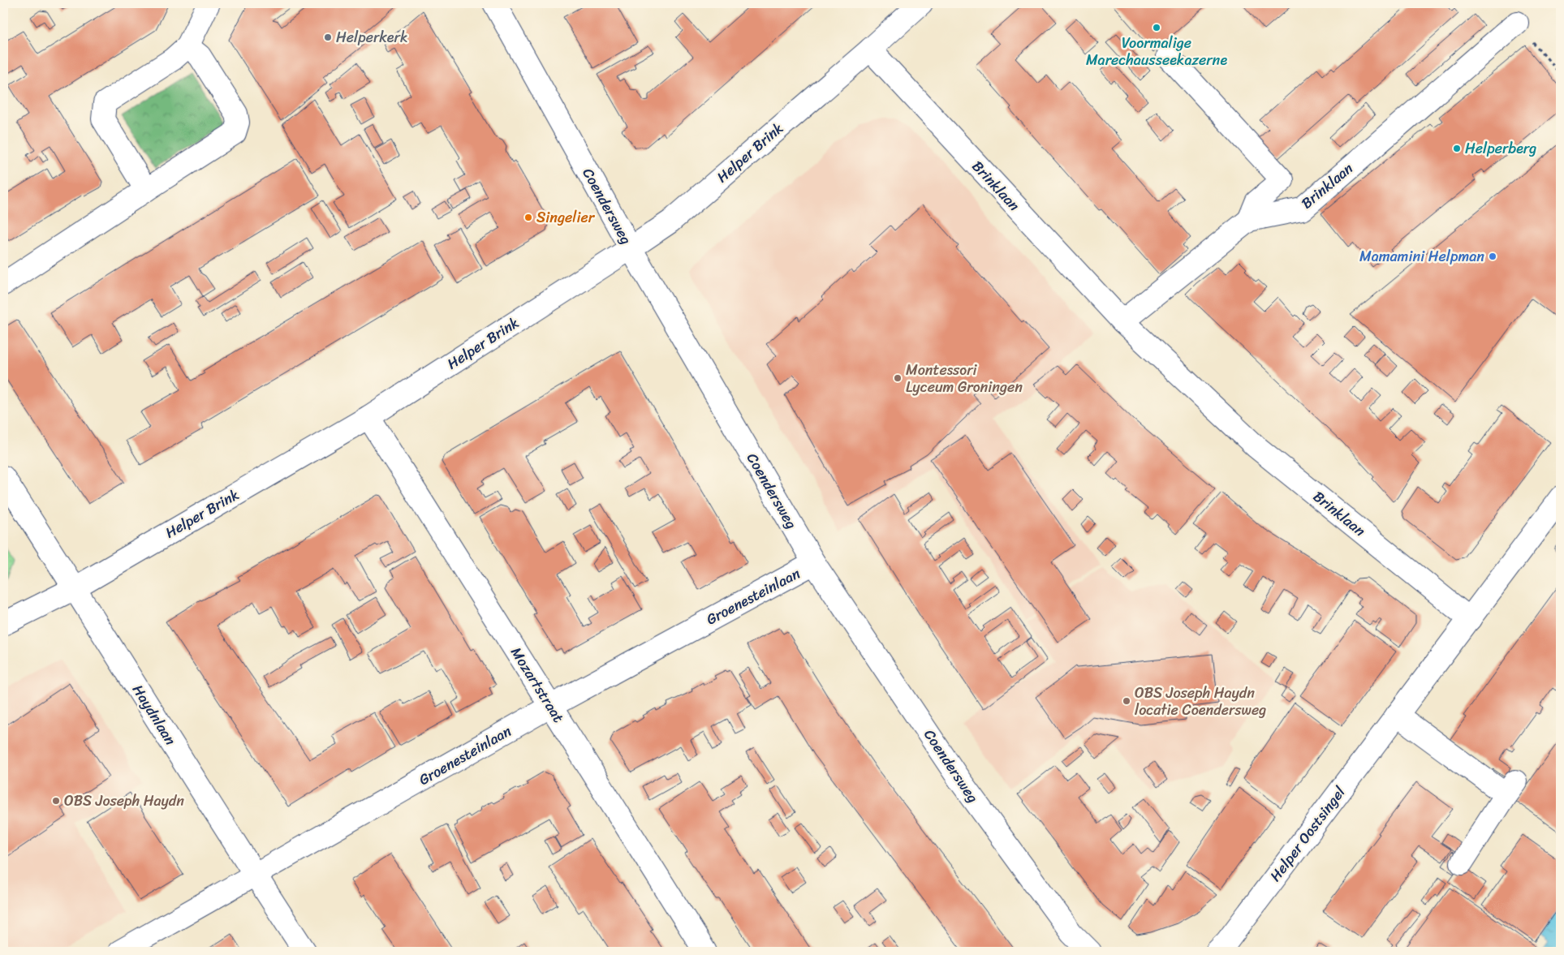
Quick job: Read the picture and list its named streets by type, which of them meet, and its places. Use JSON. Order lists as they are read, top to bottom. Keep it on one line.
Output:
{"streets":{"street":["Helper Brink","Brinklaan","Coendersweg","Groenesteinlaan","Mozartstraat","Haydnlaan","Helper Oostsingel"]},"crossings":[["Helper Brink","Brinklaan"],["Helper Brink","Coendersweg"],["Helper Brink","Mozartstraat"],["Helper Brink","Haydnlaan"],["Brinklaan","Helper Oostsingel"],["Coendersweg","Groenesteinlaan"],["Groenesteinlaan","Mozartstraat"],["Groenesteinlaan","Haydnlaan"]],"places":["Voormalige Marechausseekazerne","Helperkerk","Helperberg","Singelier","Mamamini Helpman","Montessori Lyceum Groningen","OBS Joseph Haydn locatie Coendersweg","OBS Joseph Haydn"]}
